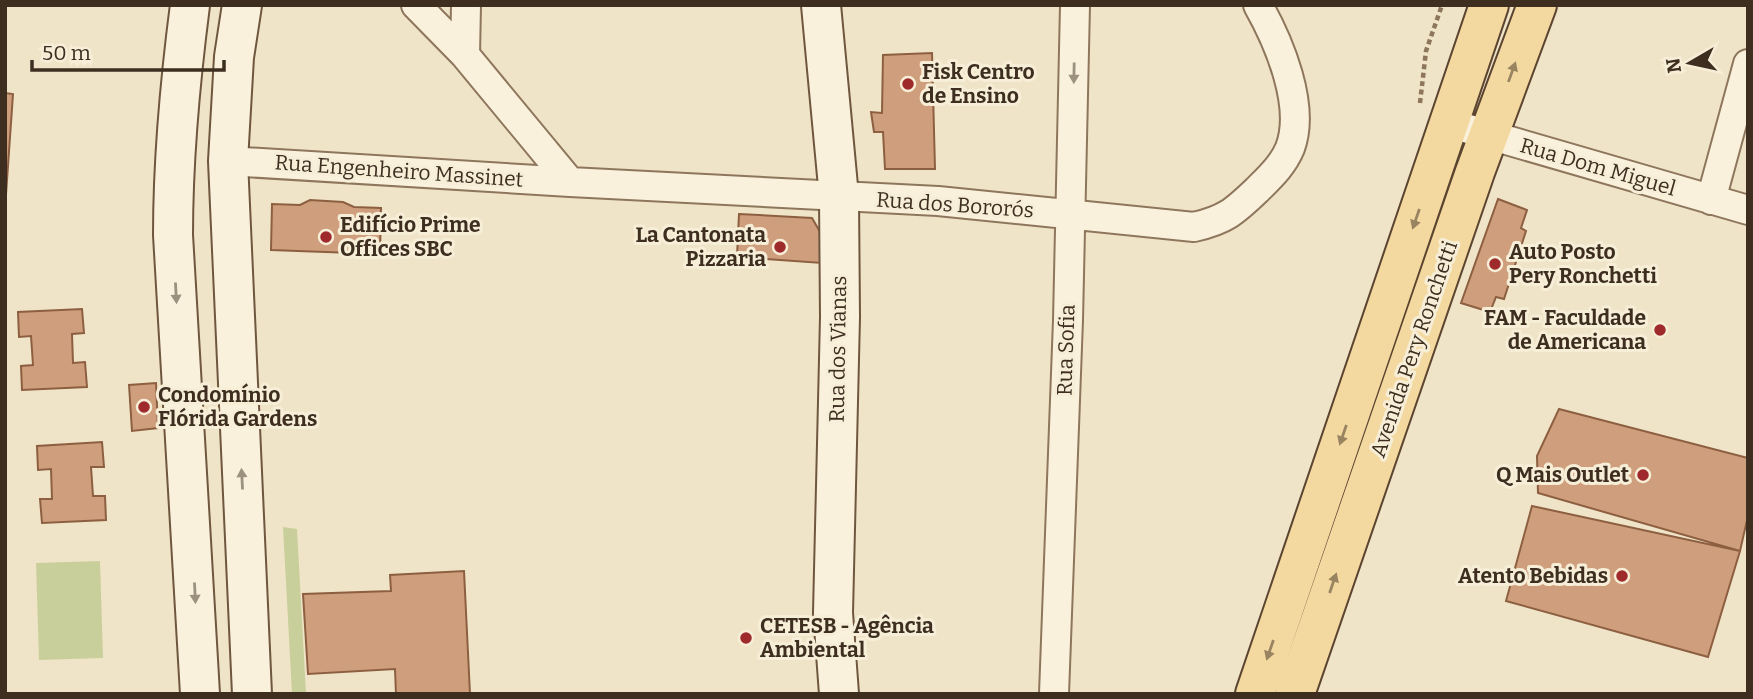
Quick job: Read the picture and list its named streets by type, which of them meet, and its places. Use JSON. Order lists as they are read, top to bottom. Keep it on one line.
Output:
{"streets":{"main road":["Rua dos Vianas","Avenida Pery Ronchetti"],"street":["Rua Dom Miguel","Rua Engenheiro Massinet","Rua dos Bororós","Rua Sofia"]},"crossings":[["Rua Dom Miguel","Avenida Pery Ronchetti"],["Rua Engenheiro Massinet","Rua dos Bororós"],["Rua Engenheiro Massinet","Rua dos Vianas"],["Rua dos Bororós","Rua dos Vianas"],["Rua dos Bororós","Rua Sofia"]],"places":["Fisk Centro de Ensino","Edifício Prime Offices SBC","La Cantonata Pizzaria","Auto Posto Pery Ronchetti","FAM - Faculdade de Americana","Condomínio Flórida Gardens","Q Mais Outlet","Atento Bebidas","CETESB - Agência Ambiental"],"scale_bar":"50 m","north":"left"}
